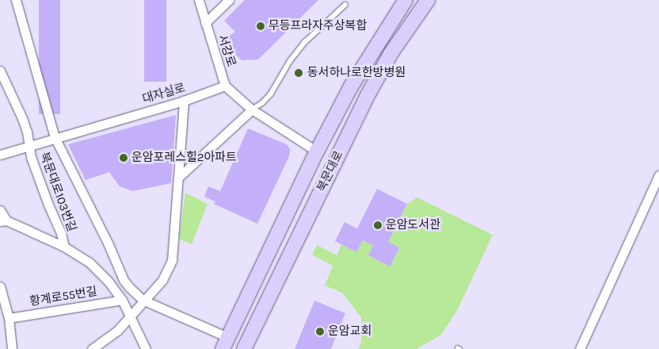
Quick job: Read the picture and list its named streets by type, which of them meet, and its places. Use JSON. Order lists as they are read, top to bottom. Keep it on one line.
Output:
{"streets":{"main road":["북문대로"],"street":["서강로","대자실로","북문대로103번길","황계로55번길"]},"crossings":[["서강로","대자실로"],["대자실로","북문대로103번길"],["북문대로103번길","황계로55번길"]],"places":["무등프라자주상복합","동서하나로한방병원","운암포레스힐2아파트","운암도서관","운암교회"]}
